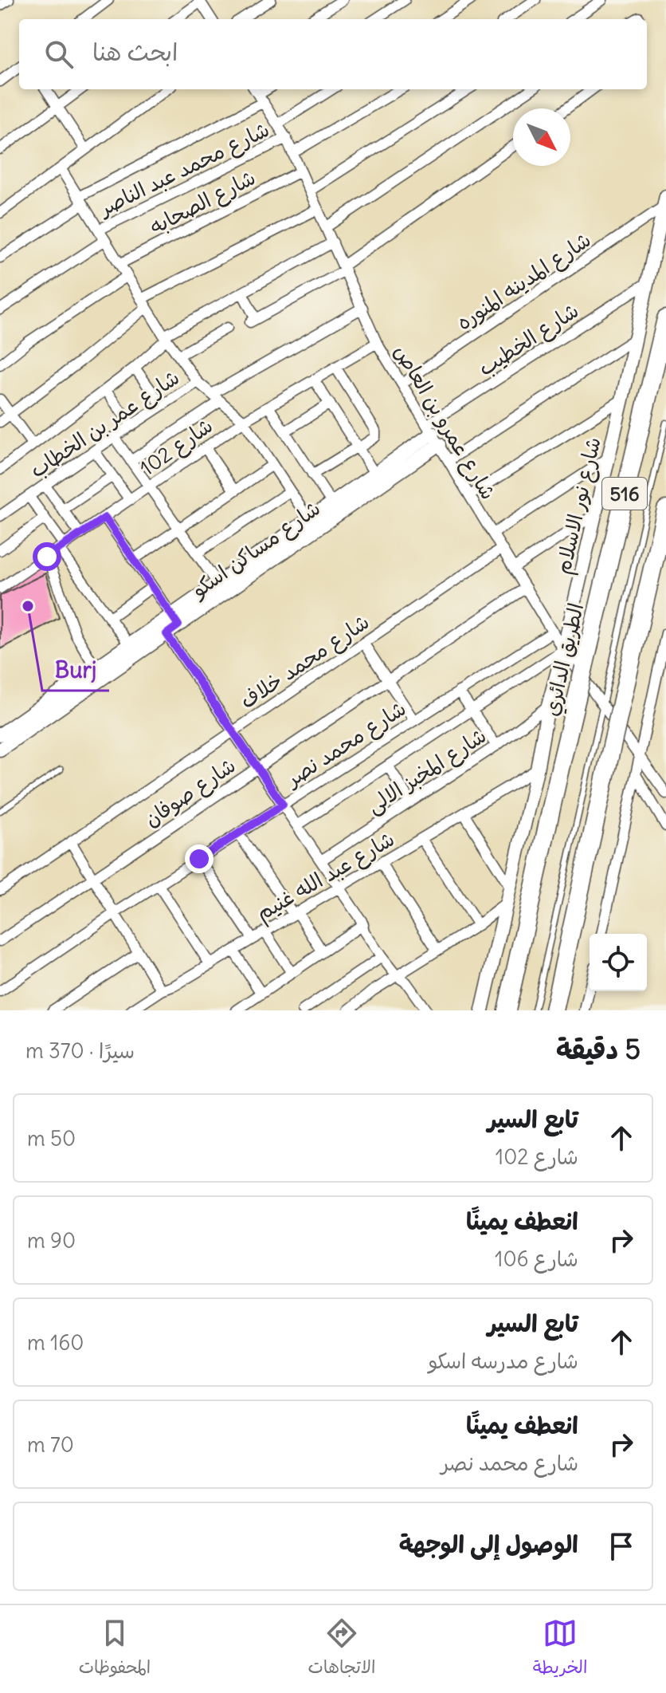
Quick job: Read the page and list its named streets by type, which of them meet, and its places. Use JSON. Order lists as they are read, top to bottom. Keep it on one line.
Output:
{"streets":{"highway":["516","الطريق الدائري"],"street":["شارع محمد عبد الناصر","شارع الصحابه","شارع المدينه المنوره","شارع الخطيب","شارع عمرو بن العاص","شارع عمر بن الخطاب","شارع 102","شارع نور الاسلام","شارع مساكن اسكو","شارع محمد خلاف","شارع محمد نصر","شارع المخبز الالى","شارع صوفان","شارع عبد الله غنيم"]},"crossings":[["شارع محمد عبد الناصر","شارع عمرو بن العاص"],["شارع الصحابه","شارع عمرو بن العاص"],["شارع المدينه المنوره","شارع عمرو بن العاص"],["شارع المدينه المنوره","شارع نور الاسلام"],["شارع الخطيب","شارع عمرو بن العاص"],["شارع الخطيب","شارع نور الاسلام"],["شارع الخطيب","شارع مساكن اسكو"],["شارع عمرو بن العاص","شارع 102"],["شارع عمرو بن العاص","شارع نور الاسلام"],["شارع عمرو بن العاص","شارع مساكن اسكو"],["شارع عمرو بن العاص","شارع محمد خلاف"],["شارع عمرو بن العاص","شارع محمد نصر"],["شارع عمرو بن العاص","شارع صوفان"],["شارع نور الاسلام","شارع المخبز الالى"],["شارع نور الاسلام","شارع عبد الله غنيم"]],"places":["Burj"],"north":"bottom right","page":{"search":"ابحث هنا","heading":["5 دقيقة","سيرًا · 370 m"],"list":[["تابع السير","شارع 102","50 m"],["انعطف يمينًا","شارع 106","90 m"],["تابع السير","شارع مدرسه اسكو","160 m"],["انعطف يمينًا","شارع محمد نصر","70 m"],"الوصول إلى الوجهة"],"nav":["الخريطة","الاتجاهات","المحفوظات"]}}
